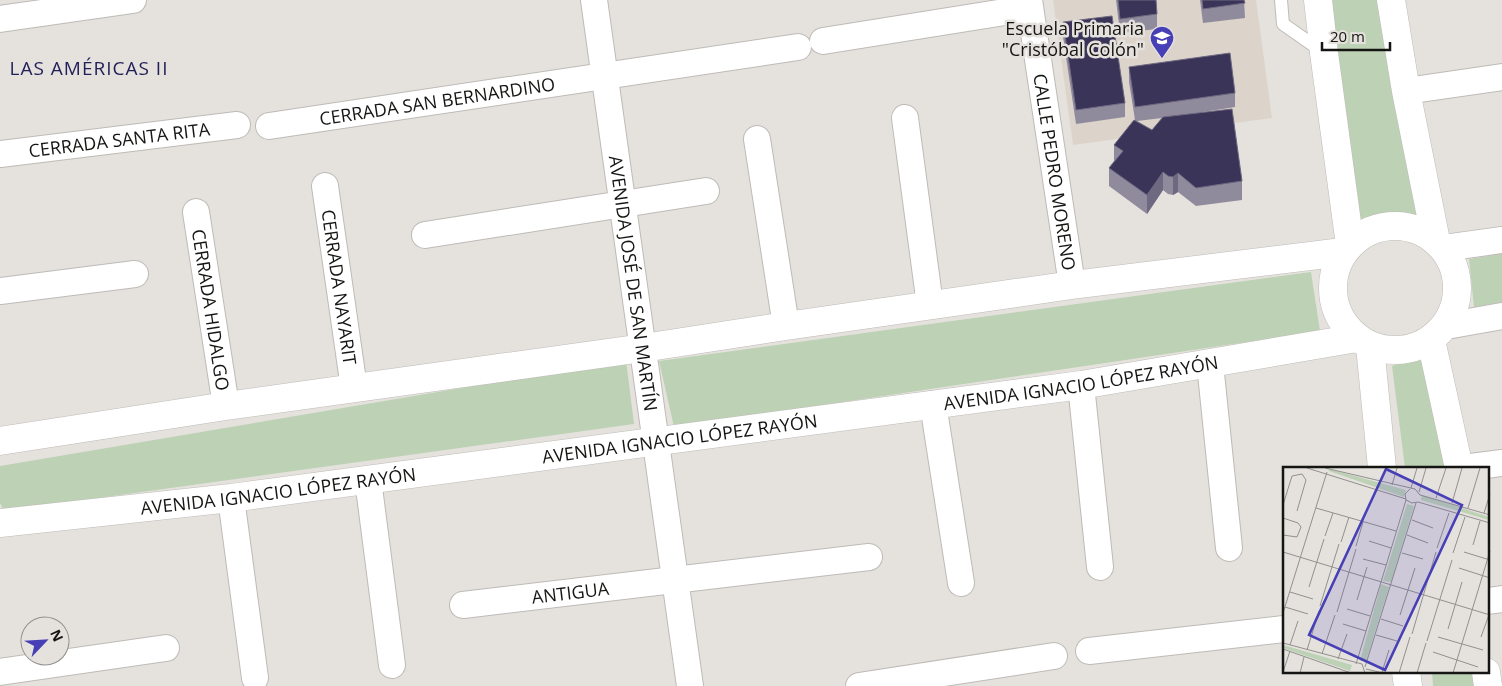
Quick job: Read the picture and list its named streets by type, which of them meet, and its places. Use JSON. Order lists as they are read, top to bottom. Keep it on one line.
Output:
{"streets":{"street":["CERRADA SAN BERNARDINO","CERRADA SANTA RITA","CALLE PEDRO MORENO","AVENIDA JOSÉ DE SAN MARTÍN","CERRADA NAYARIT","CERRADA HIDALGO","AVENIDA IGNACIO LÓPEZ RAYÓN","ANTIGUA"]},"crossings":[["CERRADA SAN BERNARDINO","AVENIDA JOSÉ DE SAN MARTÍN"],["AVENIDA JOSÉ DE SAN MARTÍN","AVENIDA IGNACIO LÓPEZ RAYÓN"],["AVENIDA JOSÉ DE SAN MARTÍN","ANTIGUA"]],"districts":["LAS AMÉRICAS II"],"places":{"school or university":["Escuela Primaria \"Cristóbal Colón\""]},"scale_bar":"20 m","north":"top right"}
